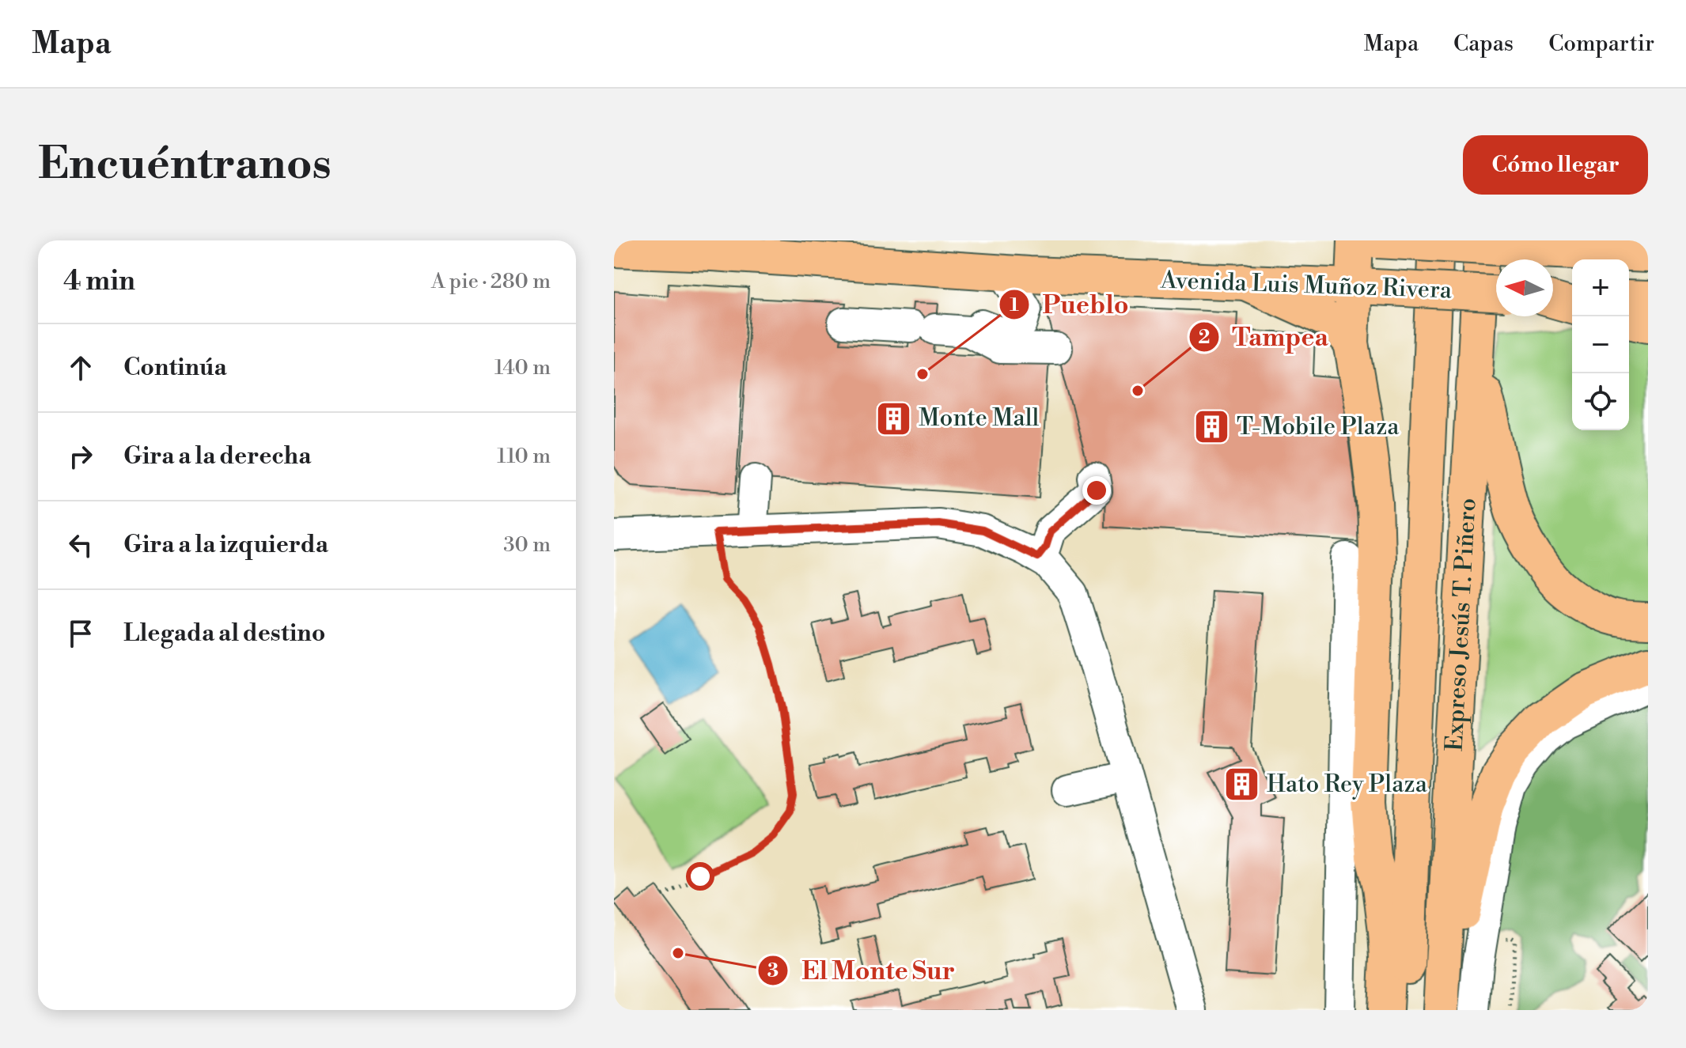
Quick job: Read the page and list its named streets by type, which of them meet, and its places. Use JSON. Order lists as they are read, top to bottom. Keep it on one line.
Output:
{"streets":{"main road":["Avenida Luis Muñoz Rivera","Expreso Jesús T. Piñero"]},"places":{"other":["Pueblo","Tampea","El Monte Sur"],"building":["Monte Mall","T-Mobile Plaza","Hato Rey Plaza"]},"north":"left","page":{"header":"Mapa","nav":["Mapa","Capas","Compartir"],"buttons":"Cómo llegar","title":"Encuéntranos","heading":["4 min","A pie · 280 m"],"map_buttons":["+","−"],"list":[["Continúa","140 m"],["Gira a la derecha","110 m"],["Gira a la izquierda","30 m"],"Llegada al destino"]}}
